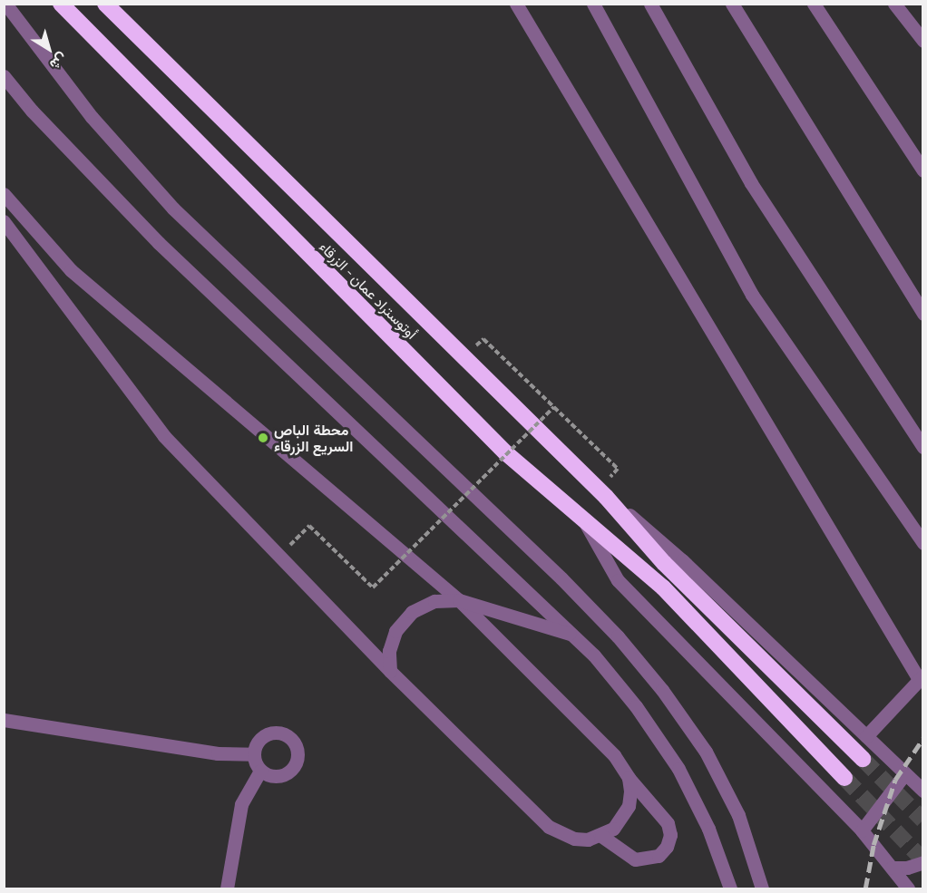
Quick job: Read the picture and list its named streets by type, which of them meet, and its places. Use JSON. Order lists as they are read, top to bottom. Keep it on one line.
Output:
{"streets":{"highway":["أوتوستراد عمان - الزرقاء"]},"places":["محطة الباص السريع الزرقاء"],"north":"bottom right"}
